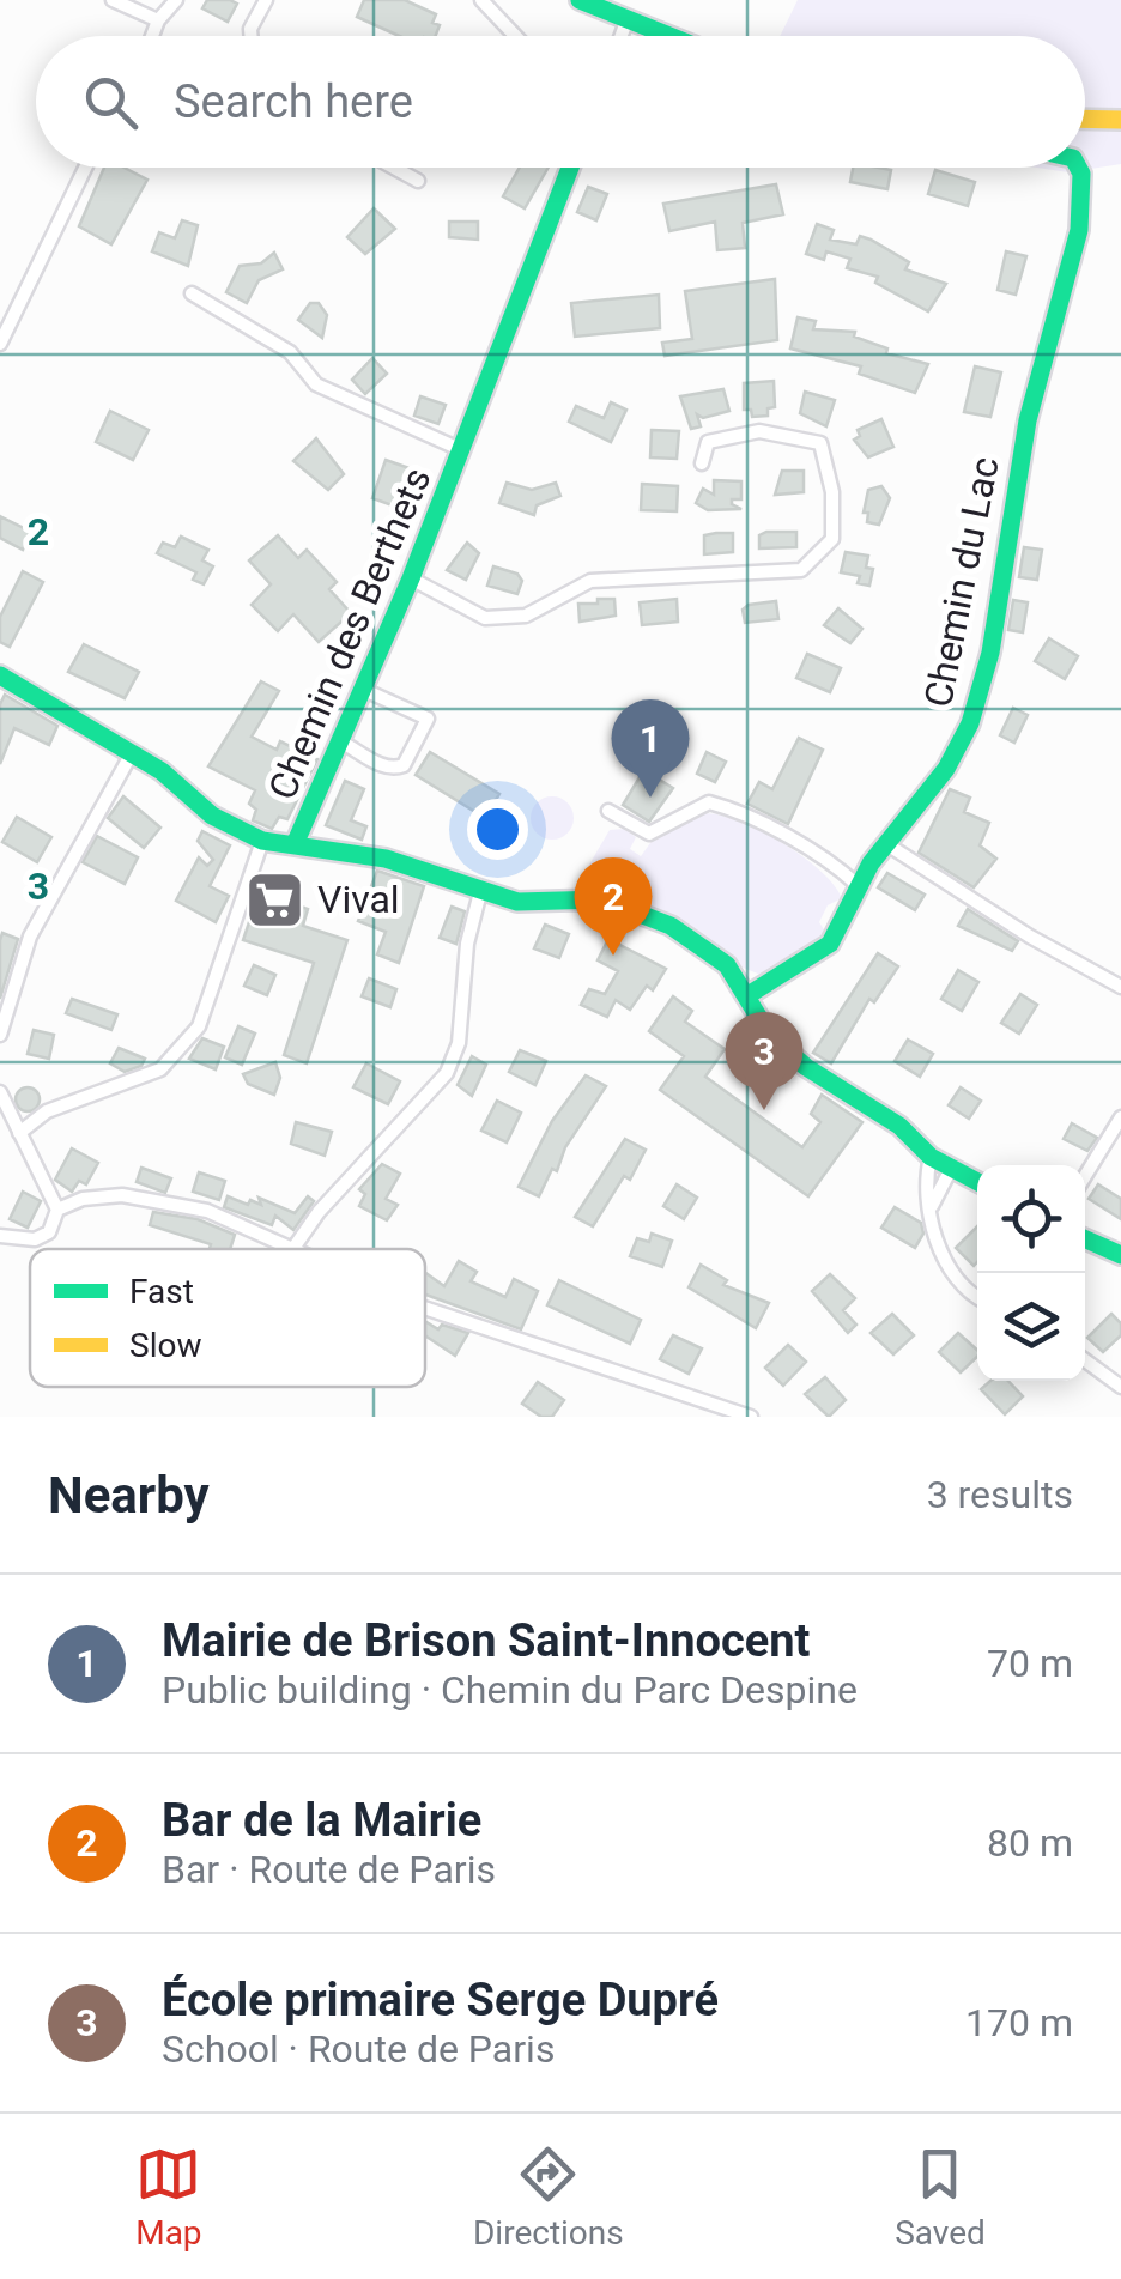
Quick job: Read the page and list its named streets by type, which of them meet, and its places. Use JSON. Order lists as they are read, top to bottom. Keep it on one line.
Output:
{"streets":{"street":["Chemin du Lac","Chemin des Berthets"]},"places":{"supermarket":["Vival"]},"legend":["Fast","Slow"],"page":{"search":"Search here","pins":["1","2","3"],"heading":["Nearby","3 results"],"list":[{"mark":"1","name":"Mairie de Brison Saint-Innocent","note":"Public building · Chemin du Parc Despine","value":"70 m"},{"mark":"2","name":"Bar de la Mairie","note":"Bar · Route de Paris","value":"80 m"},{"mark":"3","name":"École primaire Serge Dupré","note":"School · Route de Paris","value":"170 m"}],"nav":["Map","Directions","Saved"]},"grid":{"rows":["2","3"]}}
